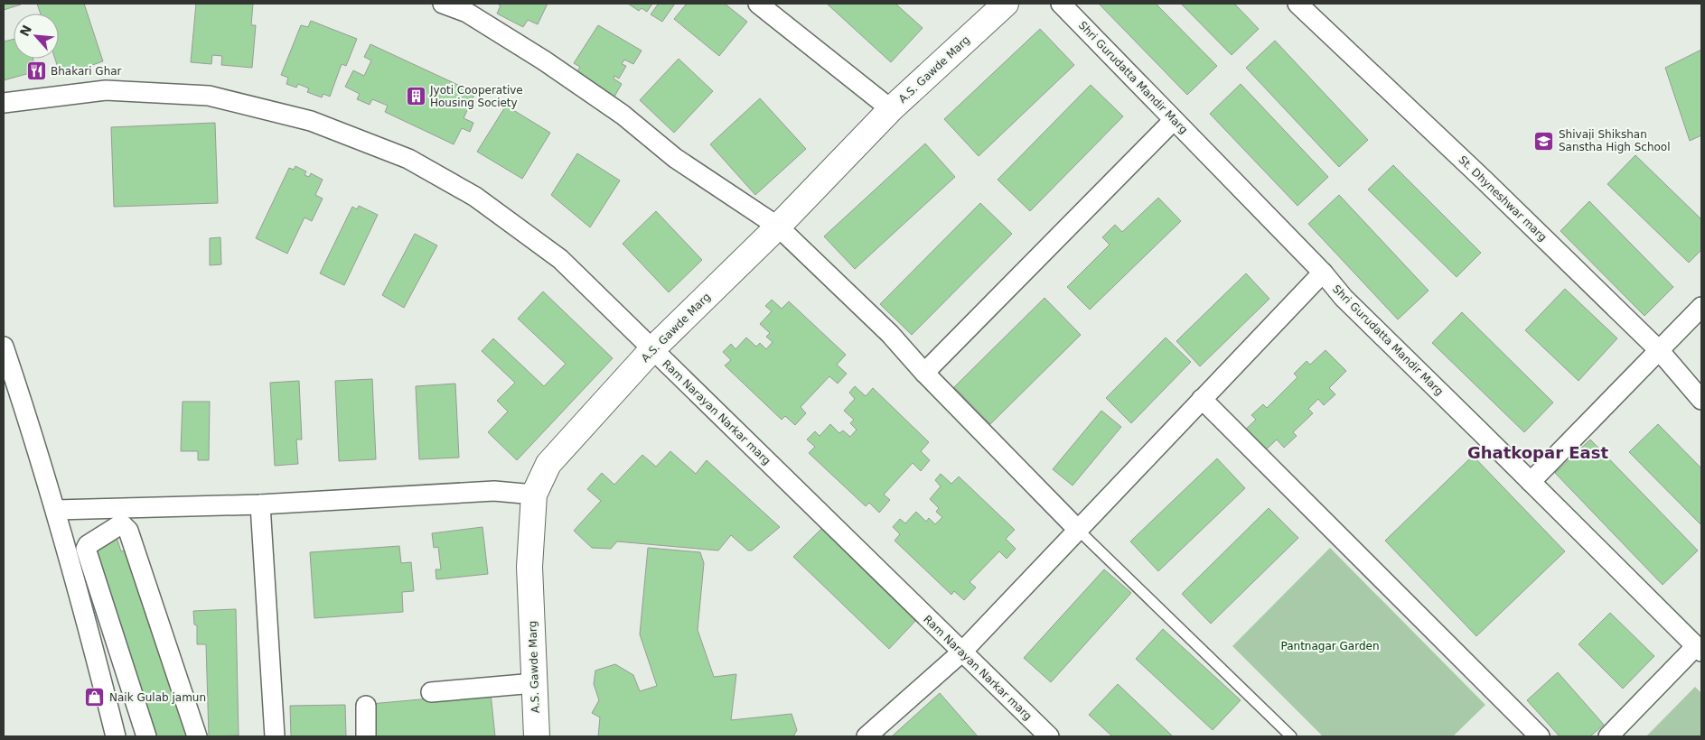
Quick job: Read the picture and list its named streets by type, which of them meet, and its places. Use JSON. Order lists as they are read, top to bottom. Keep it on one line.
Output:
{"streets":{"street":["A.S. Gawde Marg","Shri Gurudatta Mandir Marg","St. Dhyneshwar marg","Ram Narayan Narkar marg"]},"crossings":[["A.S. Gawde Marg","Ram Narayan Narkar marg"]],"districts":["Ghatkopar East"],"parks":["Pantnagar Garden"],"places":{"restaurant":["Bhakari Ghar"],"building":["Jyoti Cooperative Housing Society"],"school or university":["Shivaji Shikshan Sanstha High School"],"shop":["Naik Gulab jamun"]},"north":"top left"}
